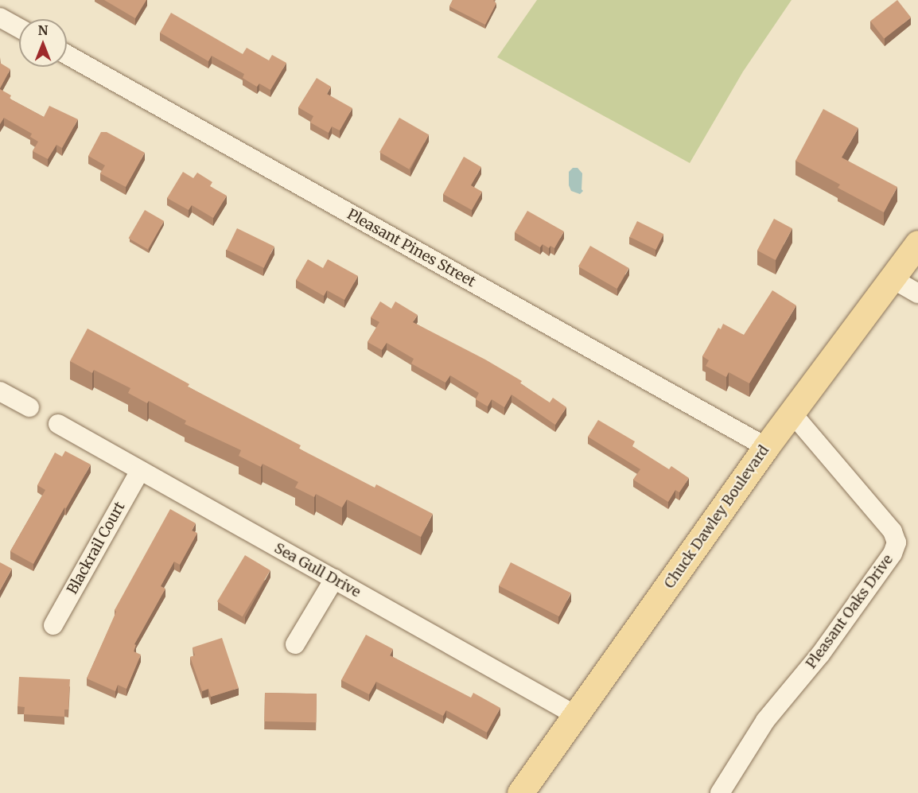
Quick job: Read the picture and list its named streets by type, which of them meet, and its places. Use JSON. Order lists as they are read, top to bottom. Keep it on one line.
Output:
{"streets":{"main road":["Chuck Dawley Boulevard"],"street":["Pleasant Pines Street","Blackrail Court","Sea Gull Drive","Pleasant Oaks Drive"]},"crossings":[["Pleasant Pines Street","Chuck Dawley Boulevard"],["Chuck Dawley Boulevard","Sea Gull Drive"],["Chuck Dawley Boulevard","Pleasant Oaks Drive"],["Blackrail Court","Sea Gull Drive"]],"north":"top"}
